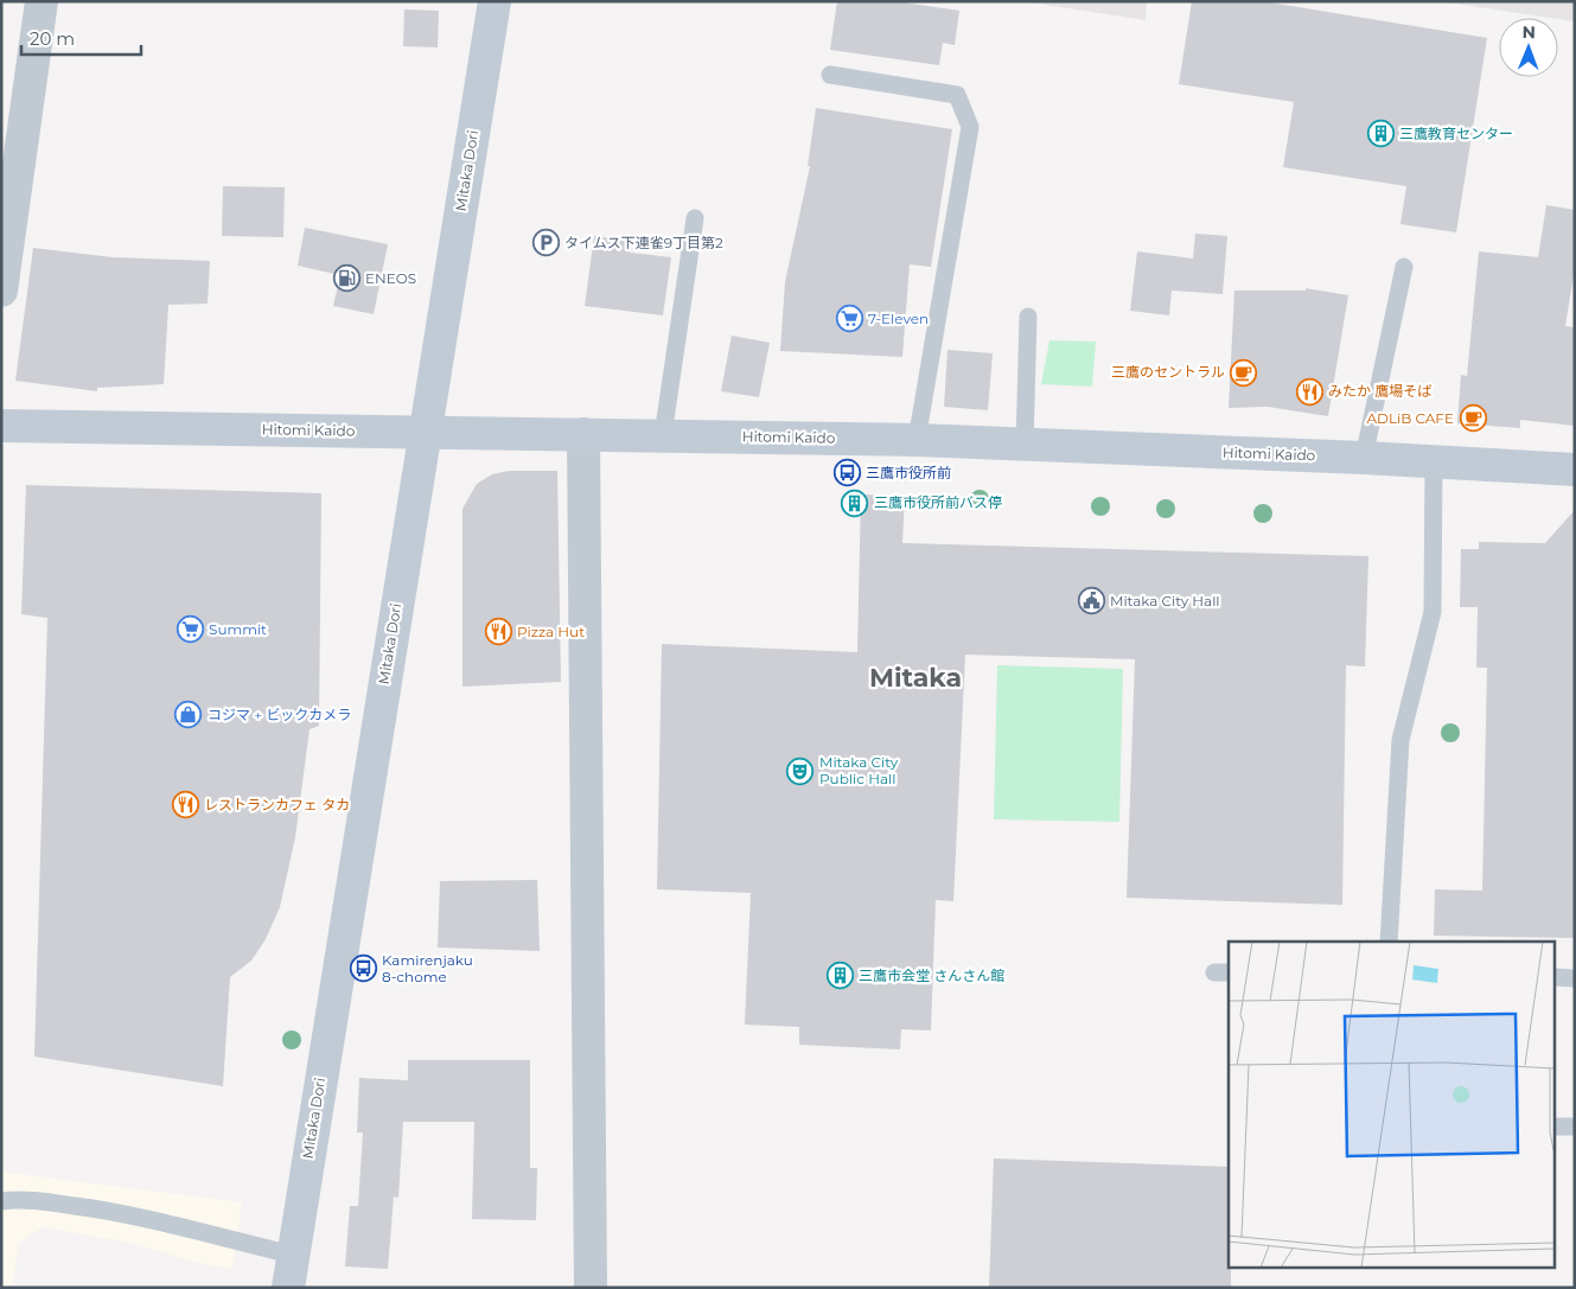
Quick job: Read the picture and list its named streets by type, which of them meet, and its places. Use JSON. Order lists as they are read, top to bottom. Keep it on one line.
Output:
{"streets":{"main road":["Mitaka Dori","Hitomi Kaido"]},"crossings":[["Mitaka Dori","Hitomi Kaido"]],"districts":["Mitaka"],"places":{"building":["三鷹教育センター","三鷹市役所前バス停","三鷹市会堂 さんさん館"],"parking":["タイムス下連雀9丁目第2"],"fuel station":["ENEOS"],"supermarket":["7-Eleven","Summit"],"cafe":["三鷹のセントラル","ADLiB CAFE"],"restaurant":["みたか 鷹場そば","Pizza Hut","レストランカフェ タカ"],"bus stop":["三鷹市役所前","Kamirenjaku 8-chome"],"public building":["Mitaka City Hall"],"shop":["コジマ + ビックカメラ"],"theatre":["Mitaka City Public Hall"]},"scale_bar":"20 m","north":"top"}
